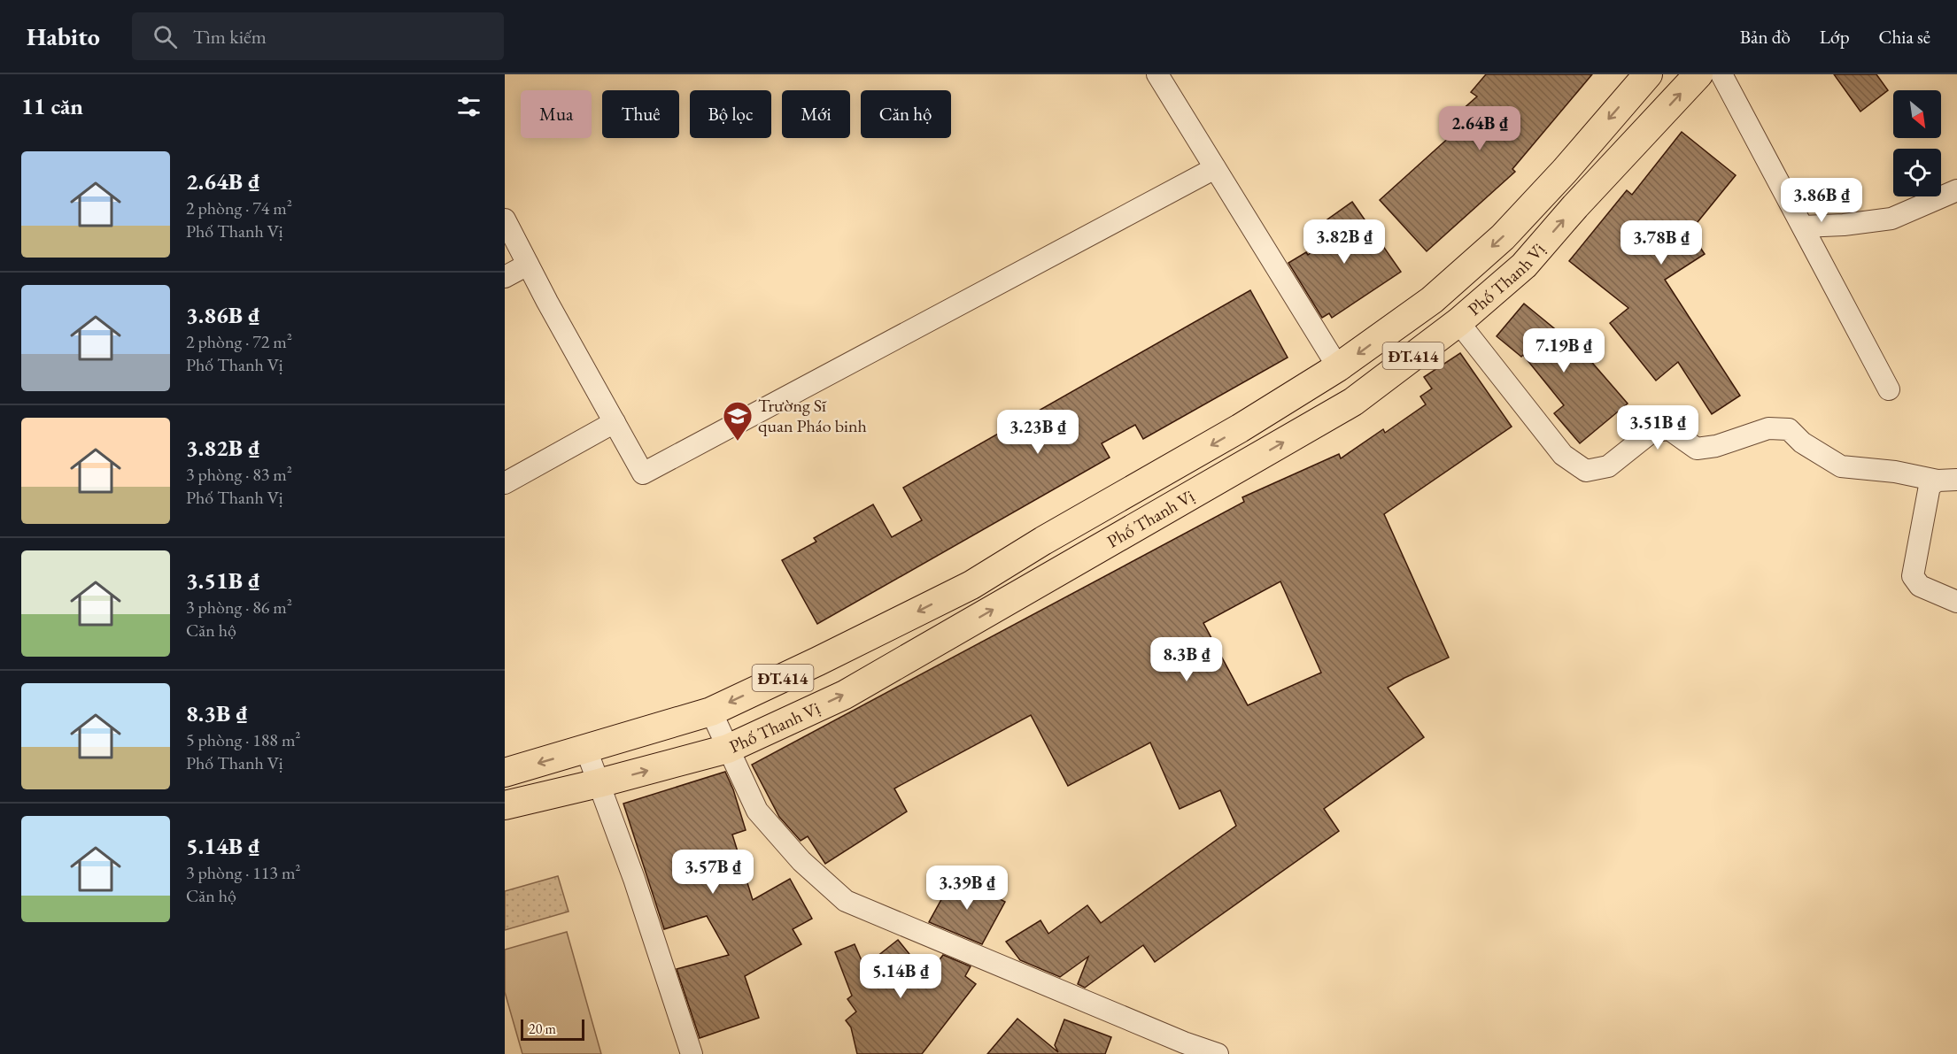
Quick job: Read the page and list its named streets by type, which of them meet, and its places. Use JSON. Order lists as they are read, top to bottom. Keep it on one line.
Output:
{"streets":{"main road":["Phố Thanh Vị","ĐT.414"]},"places":{"school or university":["Trường Sĩ quan Pháo binh"]},"scale_bar":"20 m","north":"bottom right","page":{"header":"Habito","search":"Tìm kiếm","nav":["Bản đồ","Lớp","Chia sẻ"],"heading":"11 căn","chip":["Mua","Thuê","Bộ lọc","Mới","Căn hộ"],"price":["2.64B ₫","3.86B ₫","3.82B ₫","3.78B ₫","7.19B ₫","3.51B ₫","3.23B ₫","8.3B ₫","3.57B ₫","3.39B ₫","5.14B ₫"],"list":[{"name":"2.64B ₫","note":"2 phòng · 74 m² · Phố Thanh Vị"},{"name":"3.86B ₫","note":"2 phòng · 72 m² · Phố Thanh Vị"},{"name":"3.82B ₫","note":"3 phòng · 83 m² · Phố Thanh Vị"},{"name":"3.51B ₫","note":"3 phòng · 86 m² · Căn hộ"},{"name":"8.3B ₫","note":"5 phòng · 188 m² · Phố Thanh Vị"},{"name":"5.14B ₫","note":"3 phòng · 113 m² · Căn hộ"}],"scale":"20 m"}}
